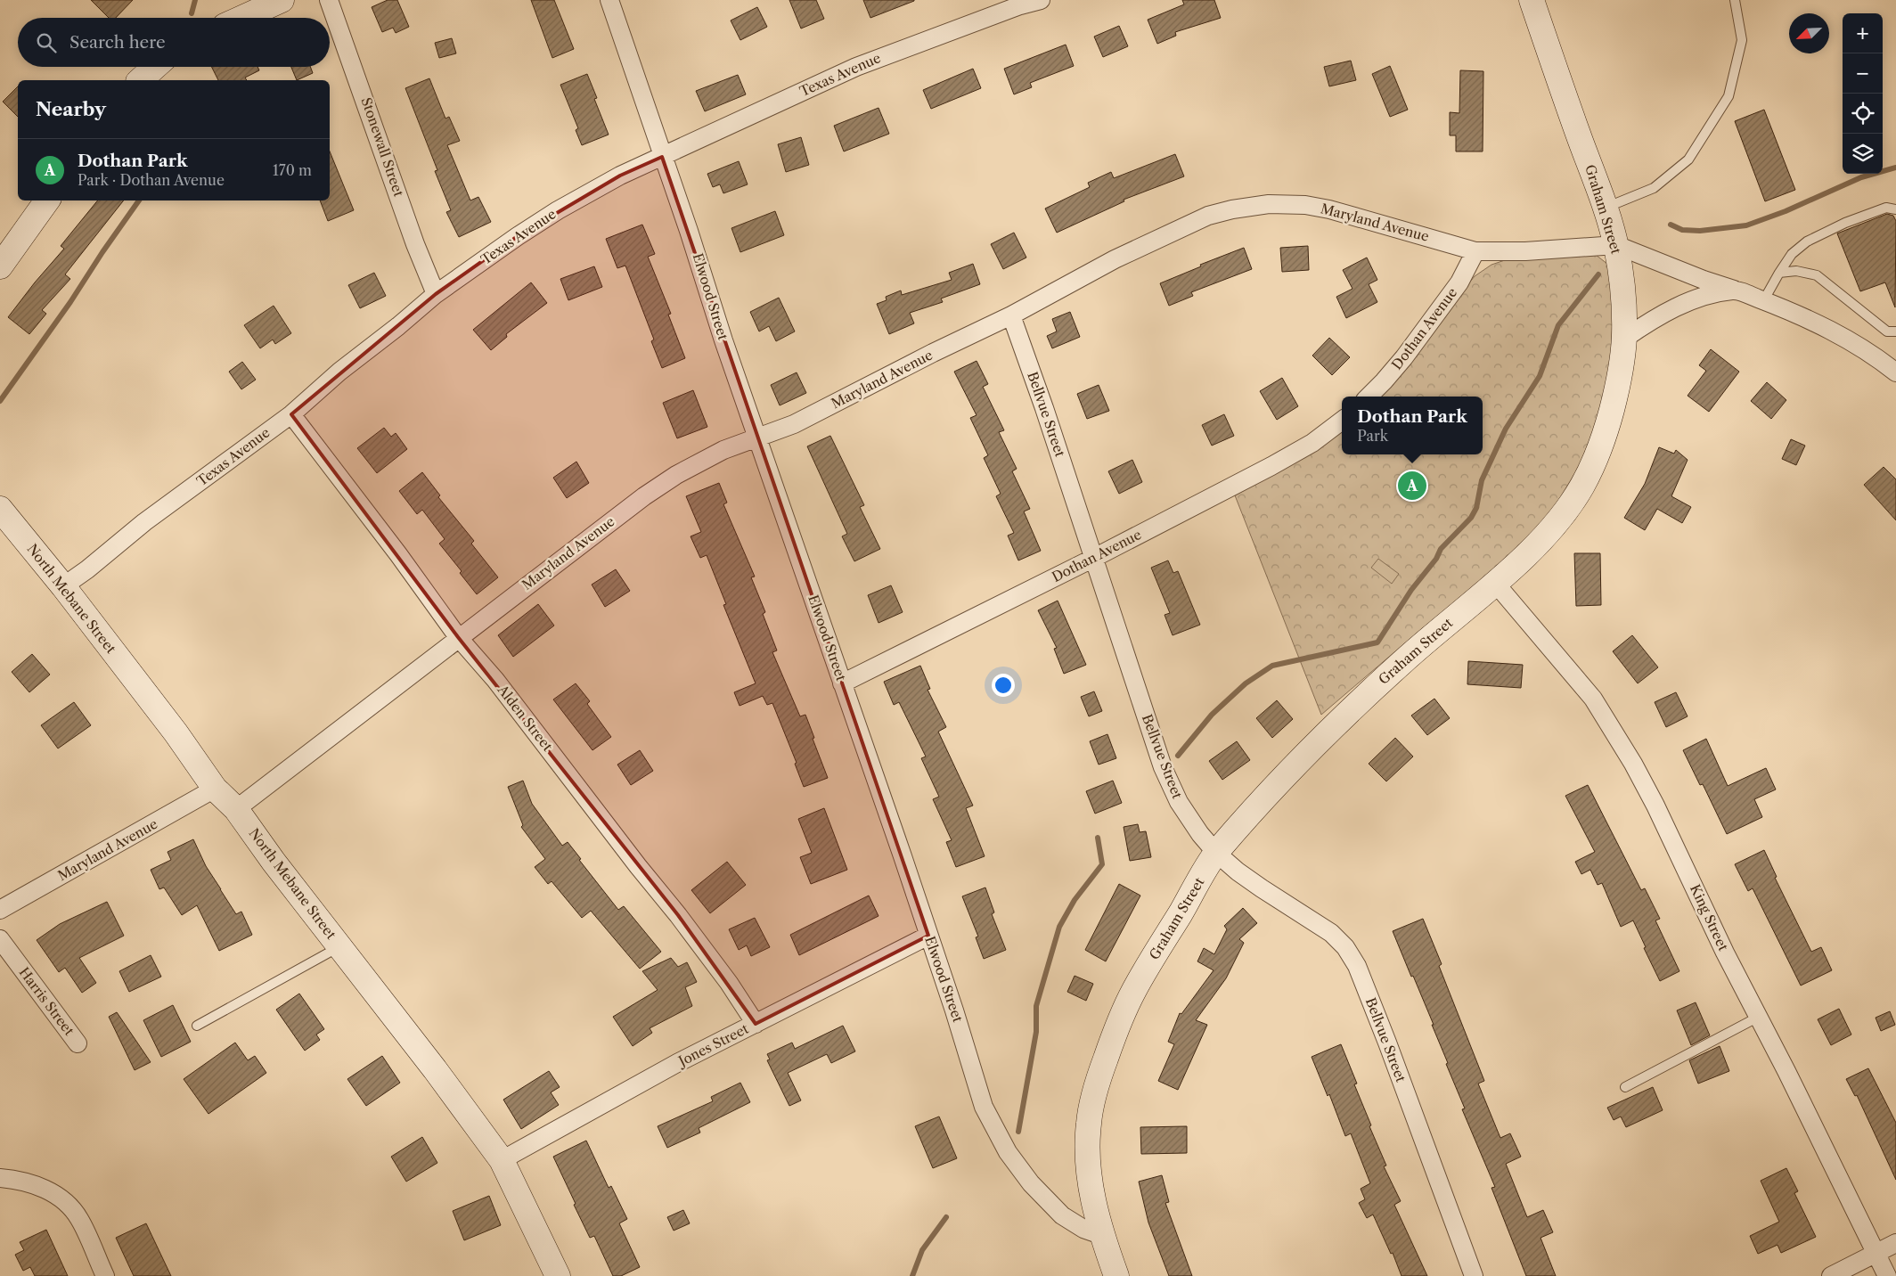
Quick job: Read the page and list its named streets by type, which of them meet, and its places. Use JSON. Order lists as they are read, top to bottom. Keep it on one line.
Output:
{"streets":{"street":["Texas Avenue","Stonewall Street","Graham Street","Maryland Avenue","Elwood Street","Dothan Avenue","Bellvue Street","North Mebane Street","Alden Street","King Street","Harris Street","Jones Street"]},"crossings":[["Texas Avenue","Stonewall Street"],["Texas Avenue","Elwood Street"],["Texas Avenue","North Mebane Street"],["Texas Avenue","Alden Street"],["Graham Street","Maryland Avenue"],["Graham Street","Elwood Street"],["Graham Street","Bellvue Street"],["Graham Street","King Street"],["Maryland Avenue","Elwood Street"],["Maryland Avenue","Dothan Avenue"],["Maryland Avenue","Bellvue Street"],["Maryland Avenue","North Mebane Street"],["Maryland Avenue","Alden Street"],["Elwood Street","Dothan Avenue"],["Elwood Street","Jones Street"],["Dothan Avenue","Bellvue Street"],["North Mebane Street","Jones Street"],["Alden Street","Jones Street"]],"north":"bottom left","page":{"map_buttons":["+","−"],"search":"Search here","heading":"Nearby","list":[{"mark":"A","name":"Dothan Park","note":"Park · Dothan Avenue","value":"170 m"}],"popup":["Dothan Park","Park"],"pins":"A"}}
